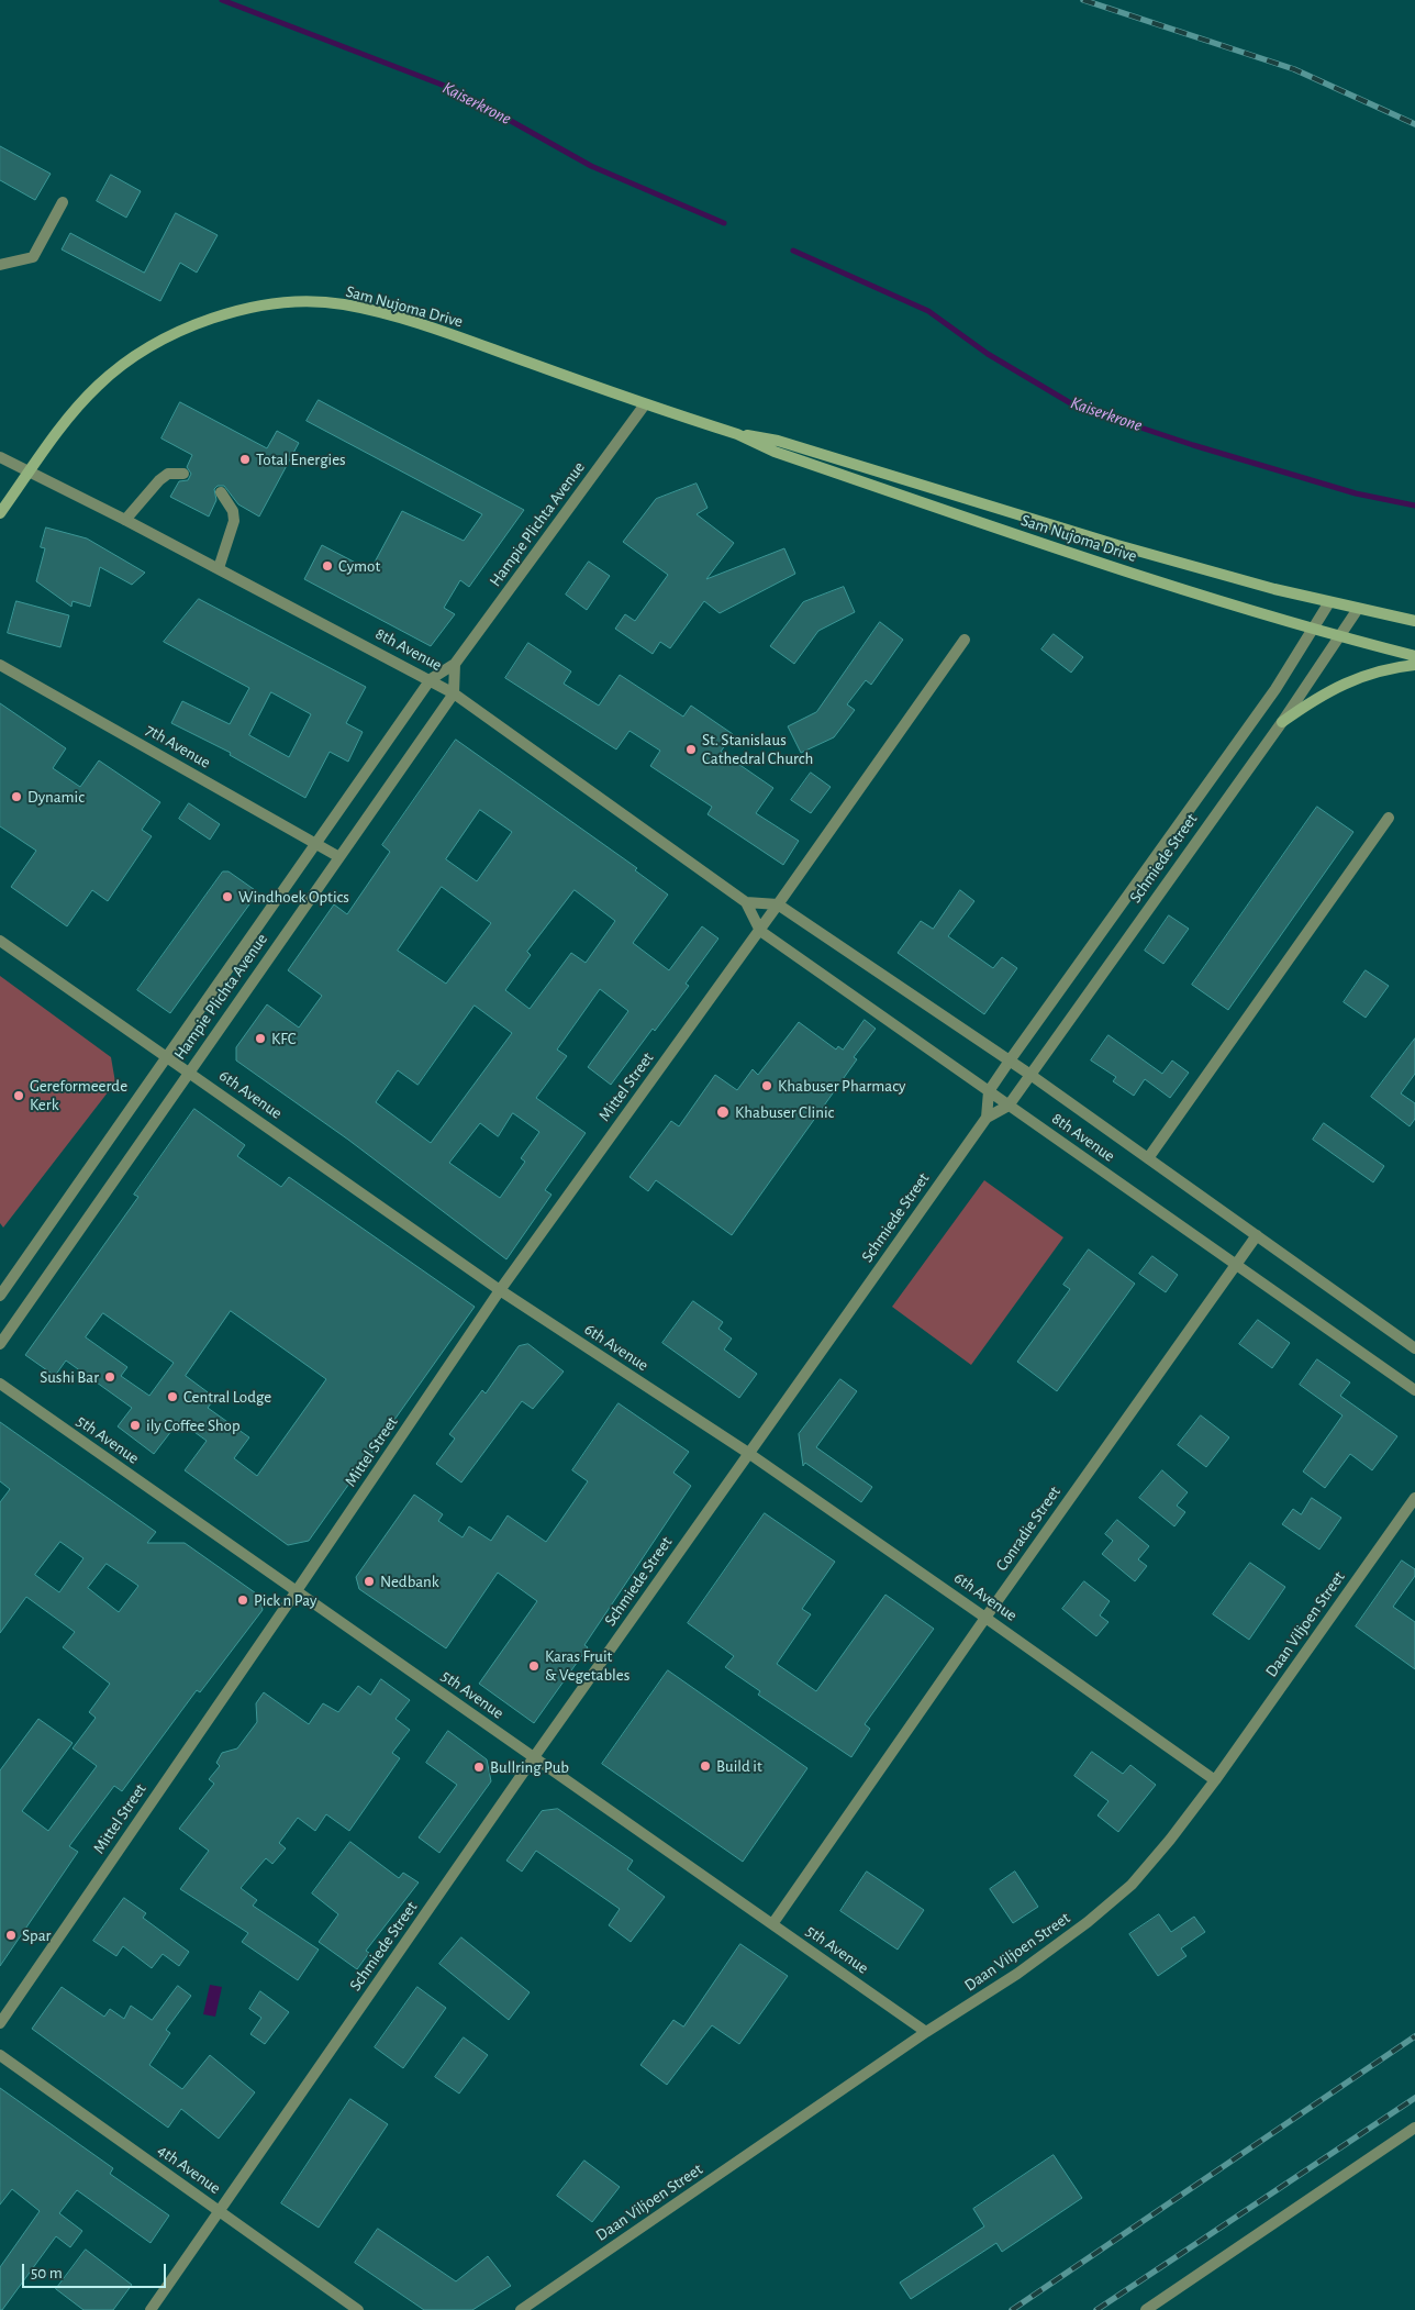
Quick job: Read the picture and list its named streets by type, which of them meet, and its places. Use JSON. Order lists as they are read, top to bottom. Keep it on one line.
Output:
{"streets":{"main road":["Sam Nujoma Drive"],"street":["Hampie Plichta Avenue","8th Avenue","7th Avenue","Schmiede Street","Mittel Street","6th Avenue","5th Avenue","Conradie Street","Daan Viljoen Street","4th Avenue"]},"crossings":[["Sam Nujoma Drive","Hampie Plichta Avenue"],["Sam Nujoma Drive","8th Avenue"],["Sam Nujoma Drive","Schmiede Street"],["Hampie Plichta Avenue","8th Avenue"],["Hampie Plichta Avenue","7th Avenue"],["Hampie Plichta Avenue","6th Avenue"],["8th Avenue","Schmiede Street"],["8th Avenue","Mittel Street"],["8th Avenue","Conradie Street"],["Schmiede Street","6th Avenue"],["Schmiede Street","5th Avenue"],["Schmiede Street","4th Avenue"],["Mittel Street","6th Avenue"],["Mittel Street","5th Avenue"],["6th Avenue","Conradie Street"],["6th Avenue","Daan Viljoen Street"],["5th Avenue","Conradie Street"],["5th Avenue","Daan Viljoen Street"]],"water":["Kaiserkrone"],"places":["Total Energies","Cymot","St. Stanislaus Cathedral Church","Dynamic","Windhoek Optics","KFC","Khabuser Pharmacy","Gereformeerde Kerk","Khabuser Clinic","Sushi Bar","Central Lodge","ily Coffee Shop","Nedbank","Pick n Pay","Karas Fruit & Vegetables","Build it","Bullring Pub","Spar"],"scale_bar":"50 m"}
